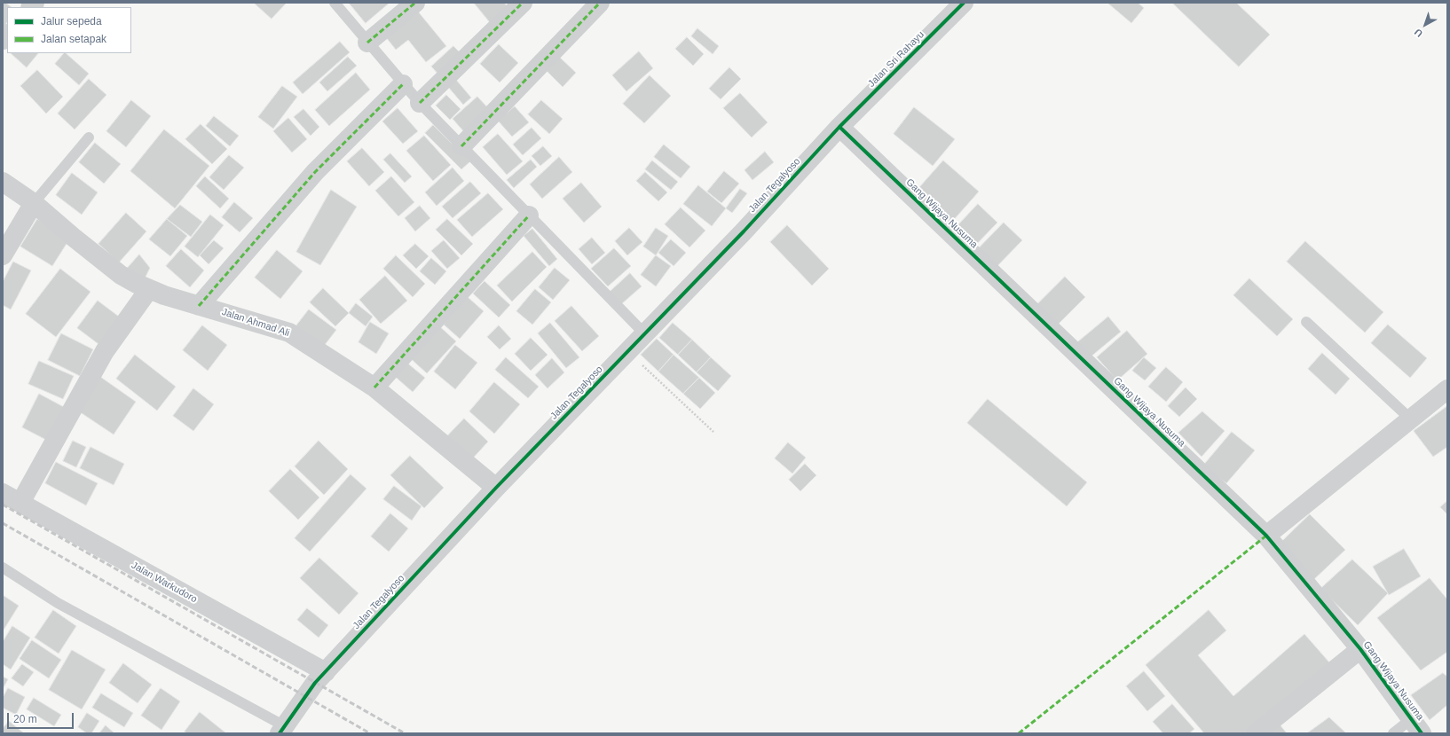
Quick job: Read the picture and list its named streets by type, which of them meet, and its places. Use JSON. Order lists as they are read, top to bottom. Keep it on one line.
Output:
{"streets":{"street":["Jalan Sri Rahayu","Jalan Tegalyoso","Gang Wijaya Nusuma","Jalan Ahmad Ali","Jalan Warkudoro"]},"crossings":[["Jalan Sri Rahayu","Jalan Tegalyoso"],["Jalan Sri Rahayu","Gang Wijaya Nusuma"],["Jalan Tegalyoso","Gang Wijaya Nusuma"],["Jalan Tegalyoso","Jalan Ahmad Ali"],["Jalan Tegalyoso","Jalan Warkudoro"]],"legend":["Jalur sepeda","Jalan setapak"],"scale_bar":"20 m","north":"bottom left"}
